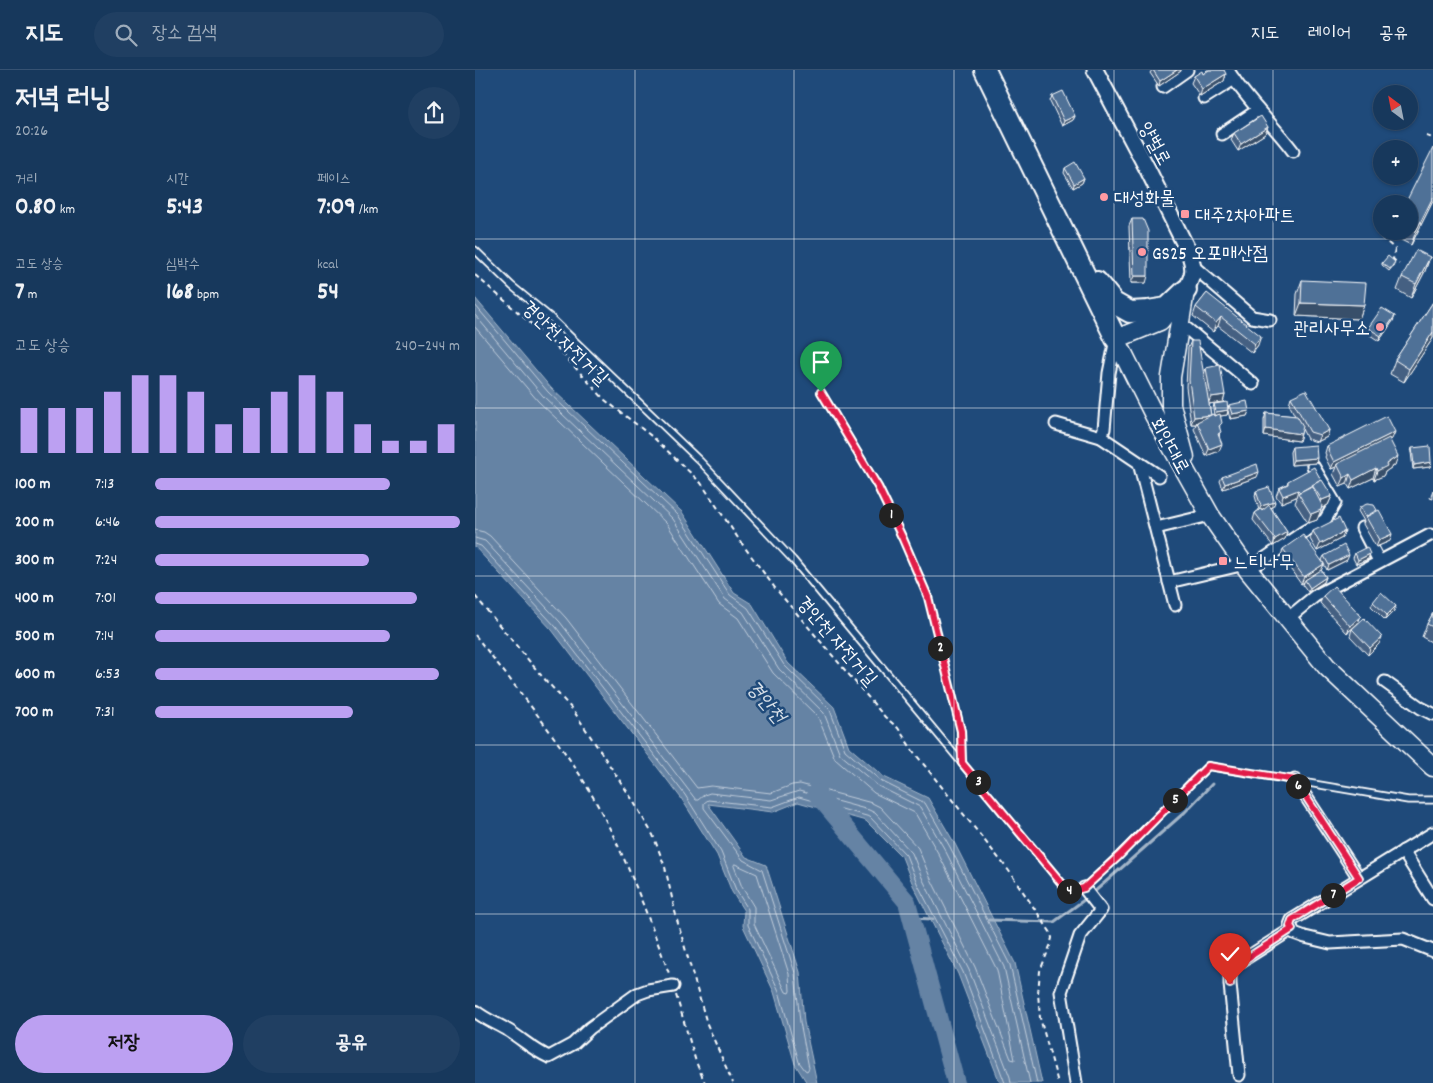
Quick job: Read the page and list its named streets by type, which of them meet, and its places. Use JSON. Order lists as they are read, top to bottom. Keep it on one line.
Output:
{"streets":{"highway":["회안대로"],"street":["양벌로"],"path":["경안천 자전거길"]},"water":["경안천"],"places":{"other":["대성화물","GS25 오포매산점","관리사무소"],"transit":["대주2차아파트","느티나무"]},"north":"top left","page":{"header":"지도","search":"장소 검색","nav":["지도","레이어","공유"],"heading":["저녁 러닝","20:26"],"map_buttons":["+","−"],"stats":[["거리","0.80 km"],["시간","5:43"],["페이스","7:09 /km"],["고도 상승","7 m"],["심박수","168 bpm"],["kcal","54"]],"chart":["고도 상승","240–244 m"],"list":[{"name":"100 m","note":"7:13"},{"name":"200 m","note":"6:46"},{"name":"300 m","note":"7:24"},{"name":"400 m","note":"7:01"},{"name":"500 m","note":"7:14"},{"name":"600 m","note":"6:53"},{"name":"700 m","note":"7:31"}],"pins":["1","2","3","6","5","4","7"],"buttons":["저장","공유"]}}
